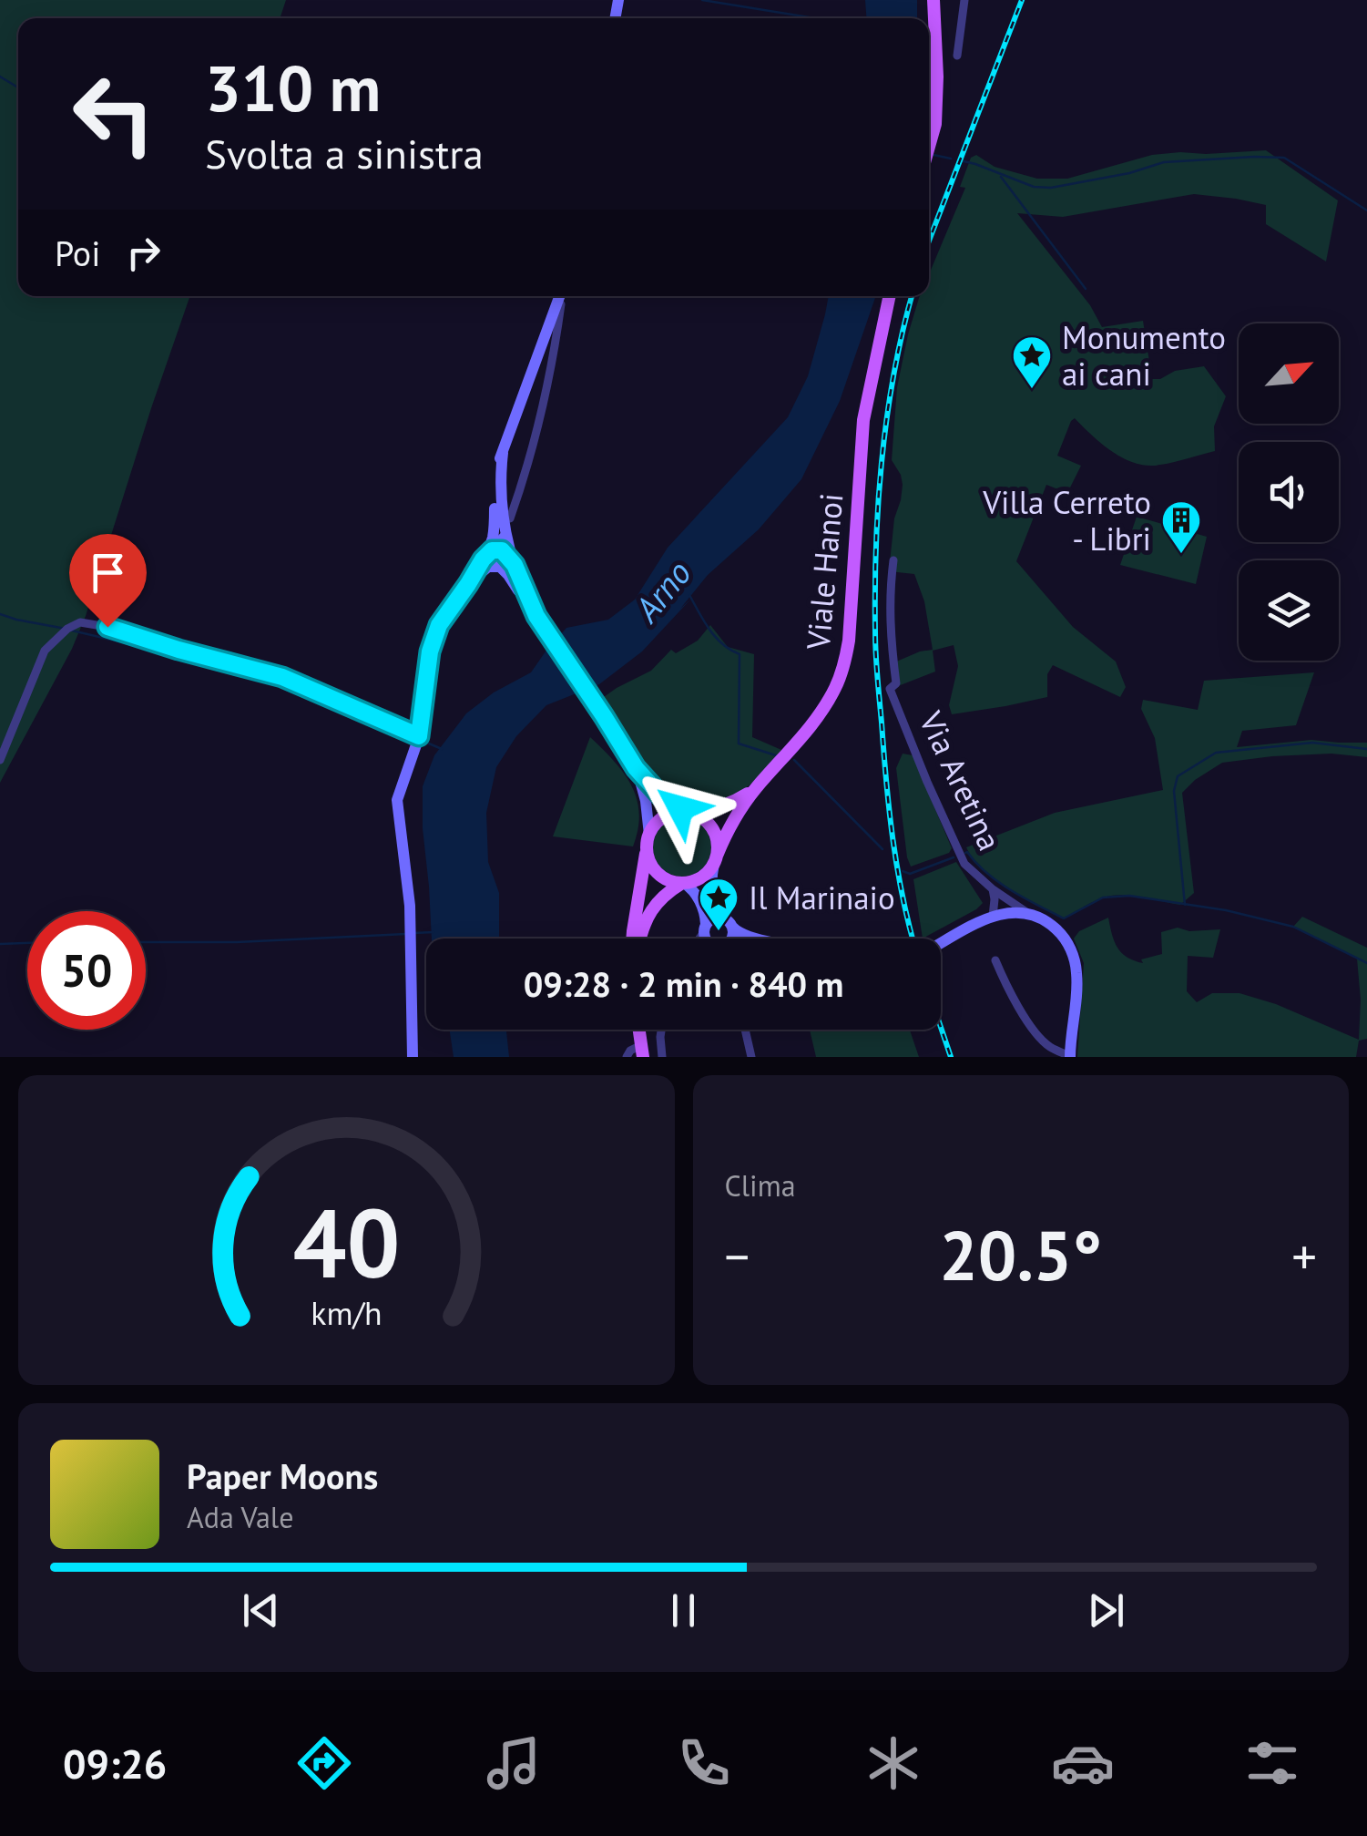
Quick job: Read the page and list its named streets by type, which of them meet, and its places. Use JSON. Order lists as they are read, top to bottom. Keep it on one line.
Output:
{"streets":{"main road":["Viale Hanoi","Via Aretina"]},"water":["Arno"],"places":{"place":["Monumento ai cani","Il Marinaio"],"building":["Villa Cerreto - Libri"]},"north":"top right","page":{"turn":["310 m","Svolta a sinistra"],"then":"Poi","limit":"50","trip":"09:28 · 2 min · 840 m","tile":"Clima","heat":["−","20.5°","+"],"song":["Paper Moons","Ada Vale"],"tabs":"09:26","gauge":["40","km/h"]}}
